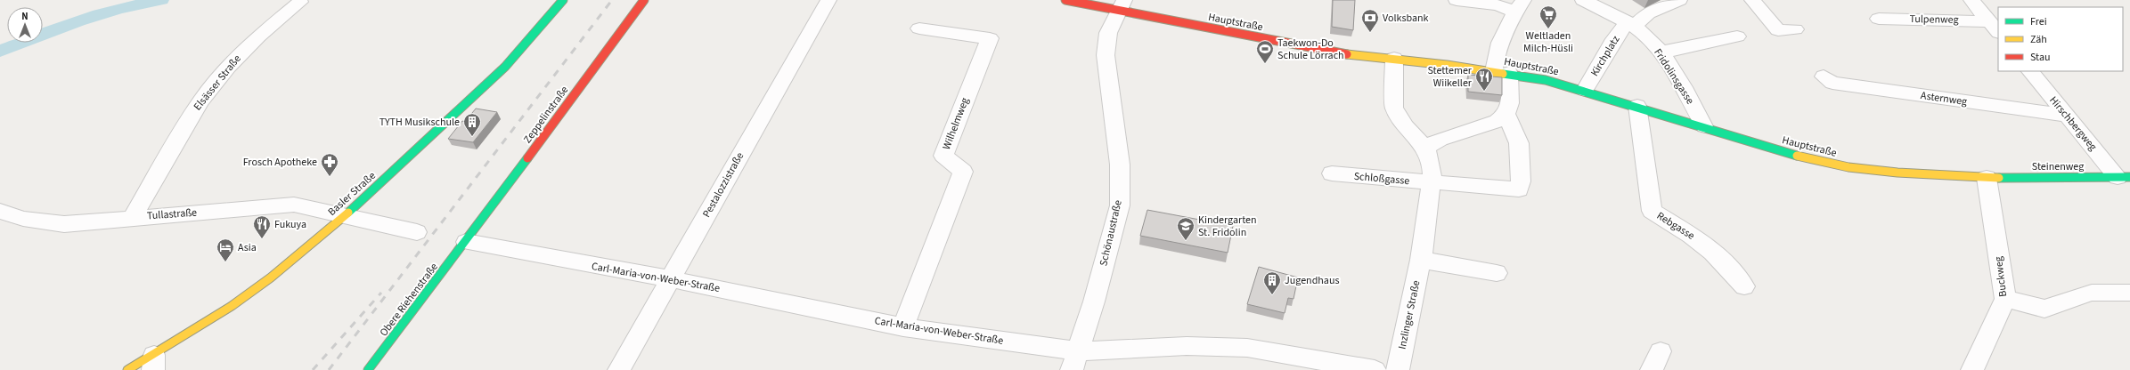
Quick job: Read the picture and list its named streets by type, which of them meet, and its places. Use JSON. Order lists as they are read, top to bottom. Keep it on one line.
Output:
{"streets":{"main road":["Hauptstraße","Zeppelinstraße","Steinenweg","Basler Straße","Obere Riehenstraße"],"street":["Tulpenweg","Kirchplatz","Fridolinsgasse","Elsässer Straße","Asternweg","Wilhelmweg","Hirschbergweg","Schloßgasse","Pestalozzistraße","Tullastraße","Rebgasse","Schönaustraße","Buckweg","Carl-Maria-von-Weber-Straße","Inzlinger Straße"]},"crossings":[["Hauptstraße","Kirchplatz"],["Hauptstraße","Fridolinsgasse"],["Hauptstraße","Steinenweg"],["Hauptstraße","Rebgasse"],["Hauptstraße","Schönaustraße"],["Hauptstraße","Buckweg"],["Hauptstraße","Inzlinger Straße"],["Kirchplatz","Fridolinsgasse"],["Elsässer Straße","Tullastraße"],["Asternweg","Hirschbergweg"],["Zeppelinstraße","Carl-Maria-von-Weber-Straße"],["Zeppelinstraße","Obere Riehenstraße"],["Wilhelmweg","Carl-Maria-von-Weber-Straße"],["Hirschbergweg","Steinenweg"],["Steinenweg","Buckweg"],["Schloßgasse","Inzlinger Straße"],["Pestalozzistraße","Carl-Maria-von-Weber-Straße"],["Basler Straße","Tullastraße"],["Schönaustraße","Carl-Maria-von-Weber-Straße"],["Carl-Maria-von-Weber-Straße","Obere Riehenstraße"]],"places":{"supermarket":["Weltladen Milch-Hüsli"],"bank":["Volksbank"],"sports":["Taekwon-Do Schule Lörrach"],"restaurant":["Stettemer Wiikeller","Fukuya"],"building":["TYTH Musikschule","Jugendhaus"],"pharmacy":["Frosch Apotheke"],"school or university":["Kindergarten St. Fridolin"],"hotel":["Asia"]},"legend":["Frei","Zäh","Stau"],"north":"top"}
